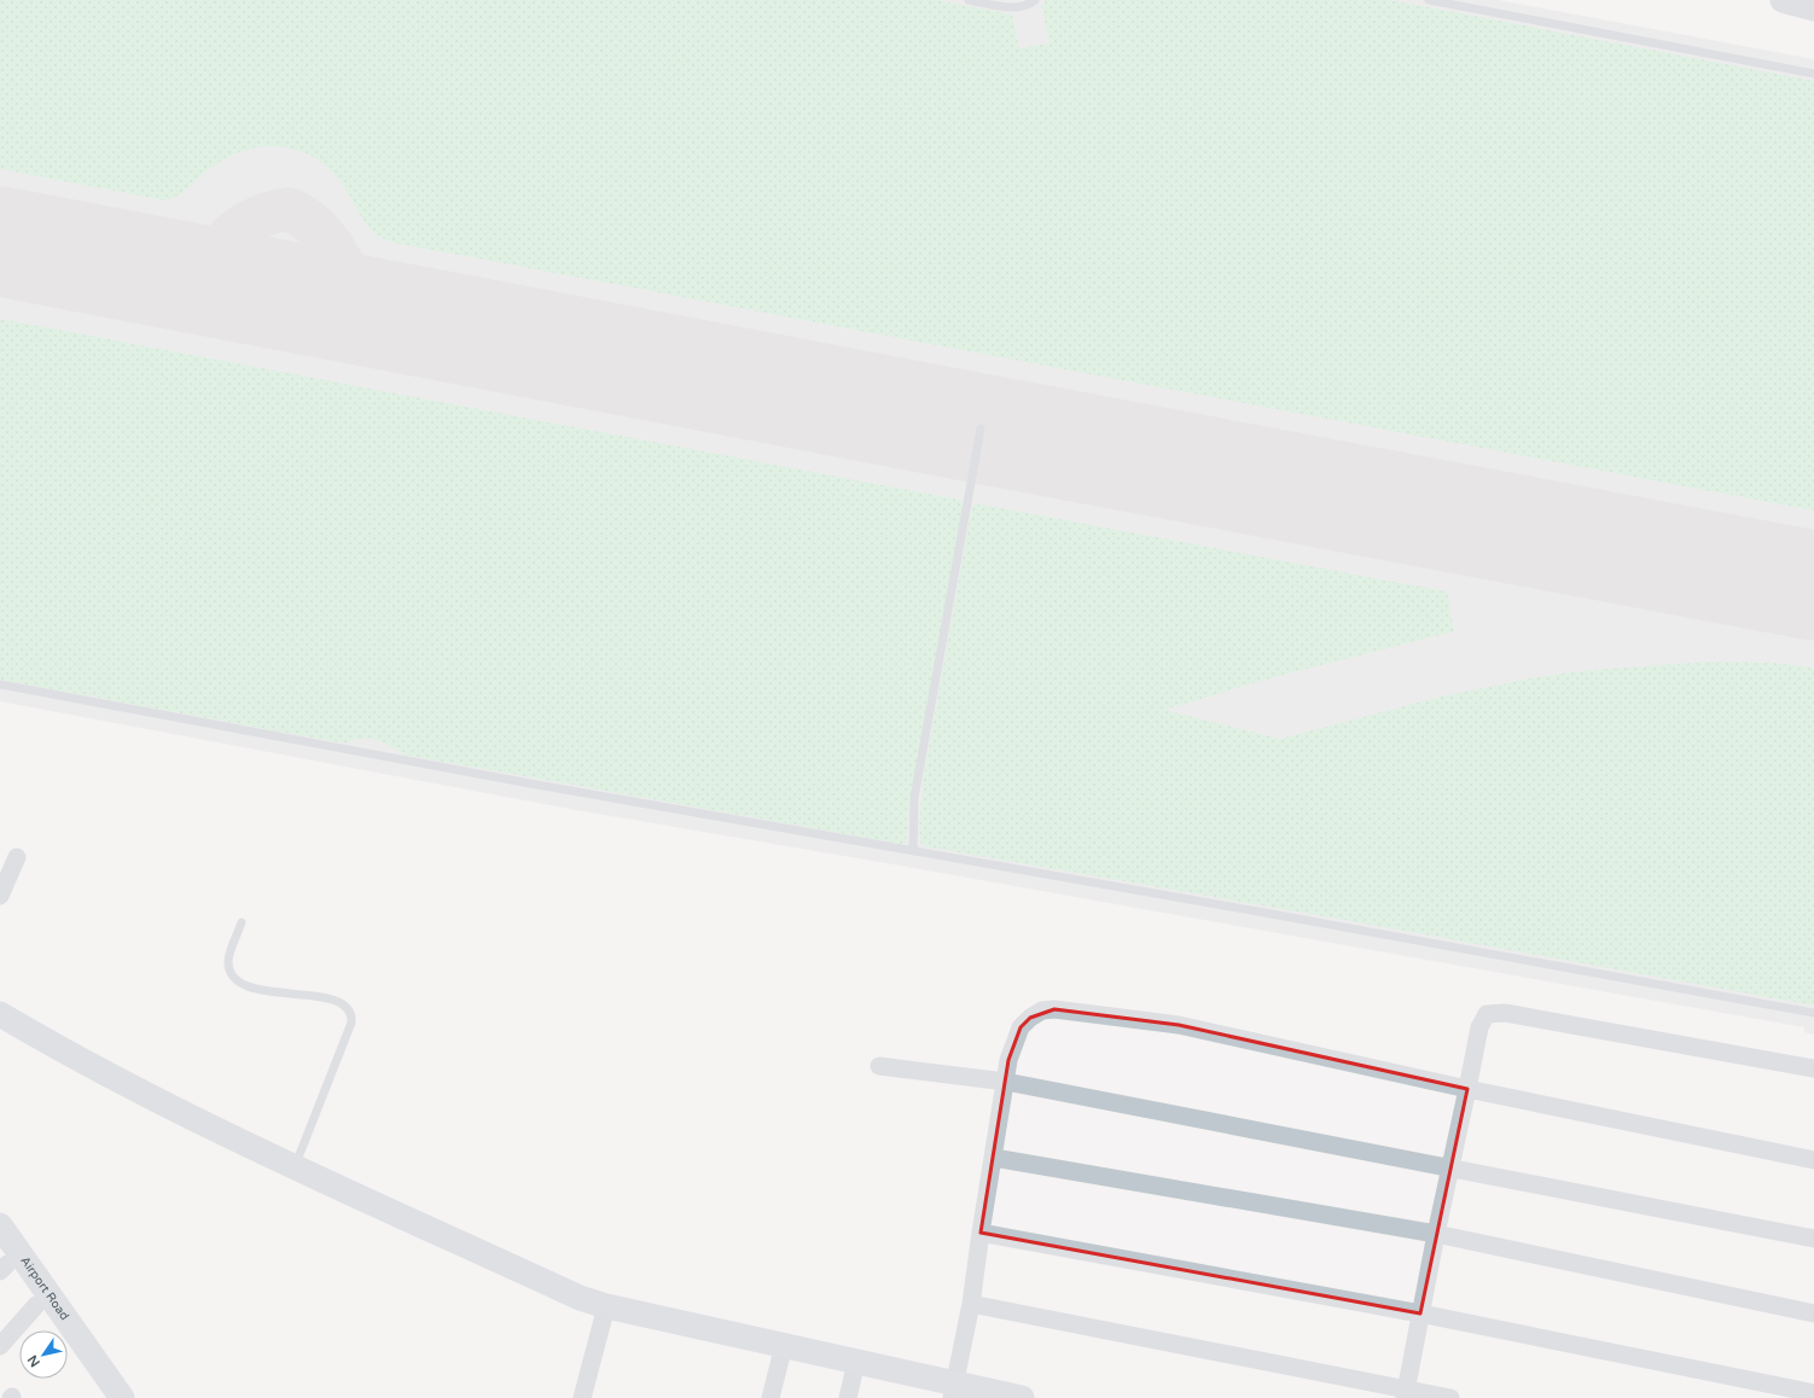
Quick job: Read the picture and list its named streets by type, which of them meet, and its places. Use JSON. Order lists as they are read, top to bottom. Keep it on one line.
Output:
{"streets":{"street":["Airport Road"]},"north":"bottom left"}
